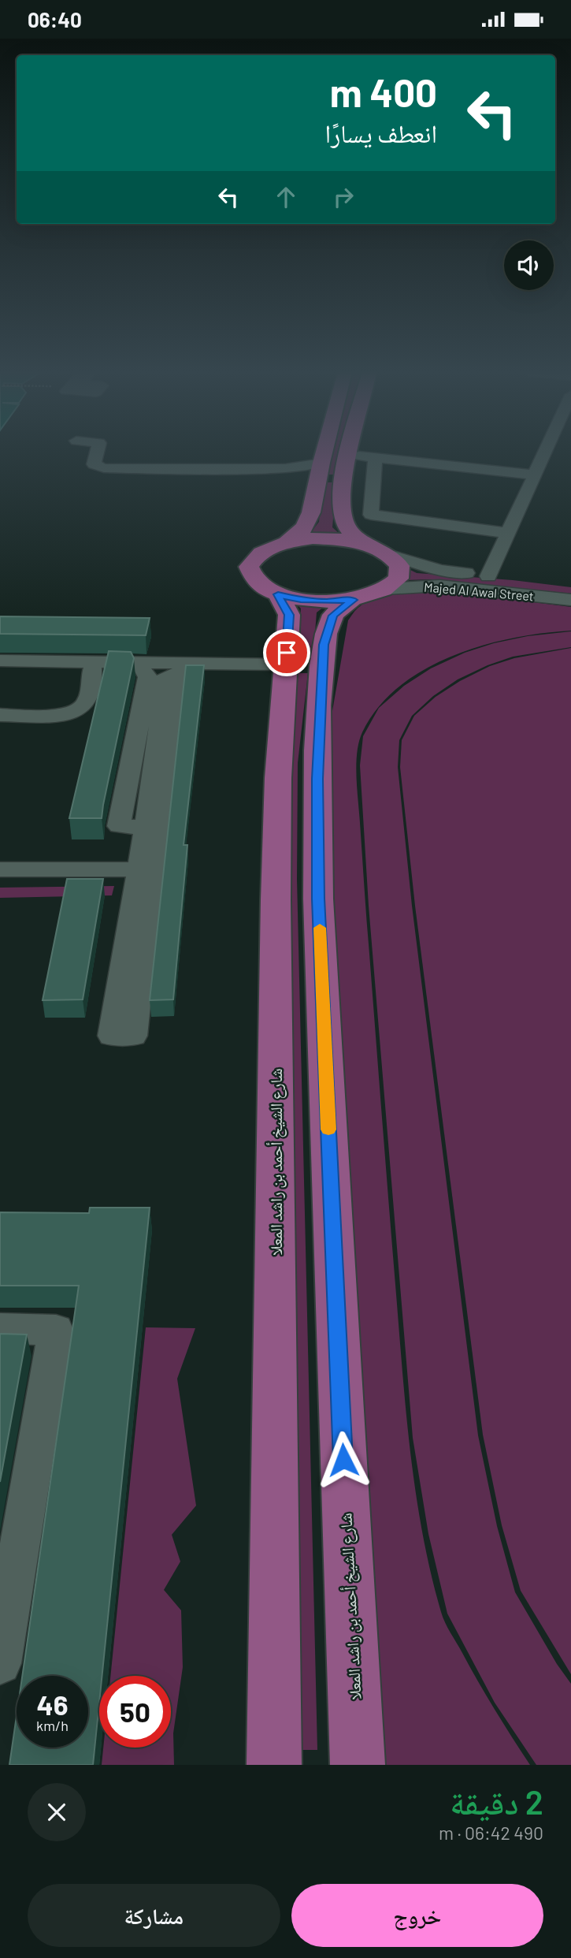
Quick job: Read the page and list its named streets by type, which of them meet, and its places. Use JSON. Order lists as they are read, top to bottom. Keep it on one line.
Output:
{"streets":{"main road":["شارع الشيخ أحمد بن راشد المعلا"],"street":["Majed Al Awal Street"]},"crossings":[["Majed Al Awal Street","شارع الشيخ أحمد بن راشد المعلا"]],"page":{"status":"06:40","turn":["400 m","انعطف يسارًا"],"speed":"46 km/h","limit":"50","heading":["2 دقيقة","490 m · 06:42"],"buttons":["خروج","مشاركة"]}}
